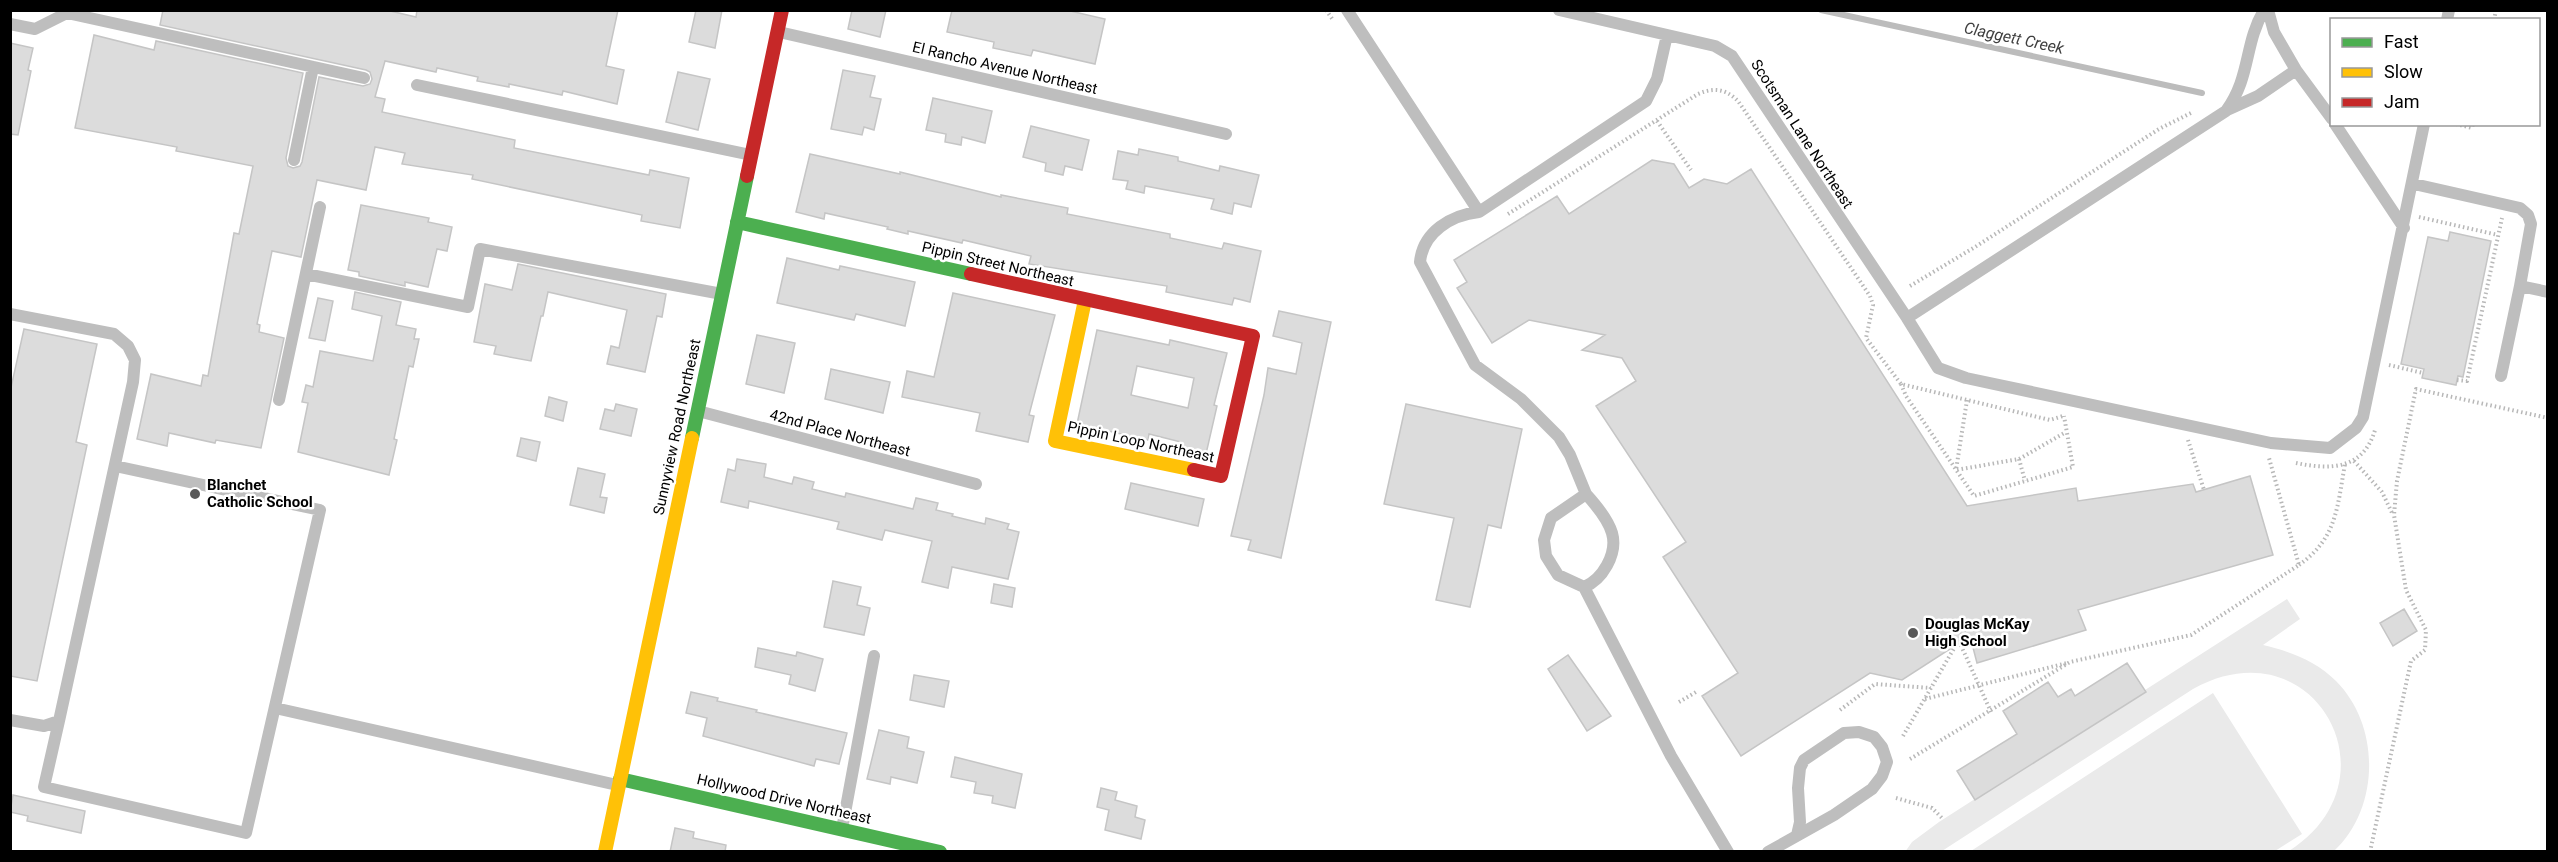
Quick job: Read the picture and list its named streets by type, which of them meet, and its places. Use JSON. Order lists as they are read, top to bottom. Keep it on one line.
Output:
{"streets":{"street":["Pippin Street Northeast","Sunnyview Road Northeast","Pippin Loop Northeast","Hollywood Drive Northeast"],"lane":["El Rancho Avenue Northeast","Scotsman Lane Northeast","42nd Place Northeast"]},"crossings":[["El Rancho Avenue Northeast","Sunnyview Road Northeast"],["Pippin Street Northeast","Sunnyview Road Northeast"],["Pippin Street Northeast","Pippin Loop Northeast"],["Sunnyview Road Northeast","42nd Place Northeast"],["Sunnyview Road Northeast","Hollywood Drive Northeast"]],"water":["Claggett Creek"],"places":["Blanchet Catholic School","Douglas McKay High School"],"legend":["Fast","Slow","Jam"]}
